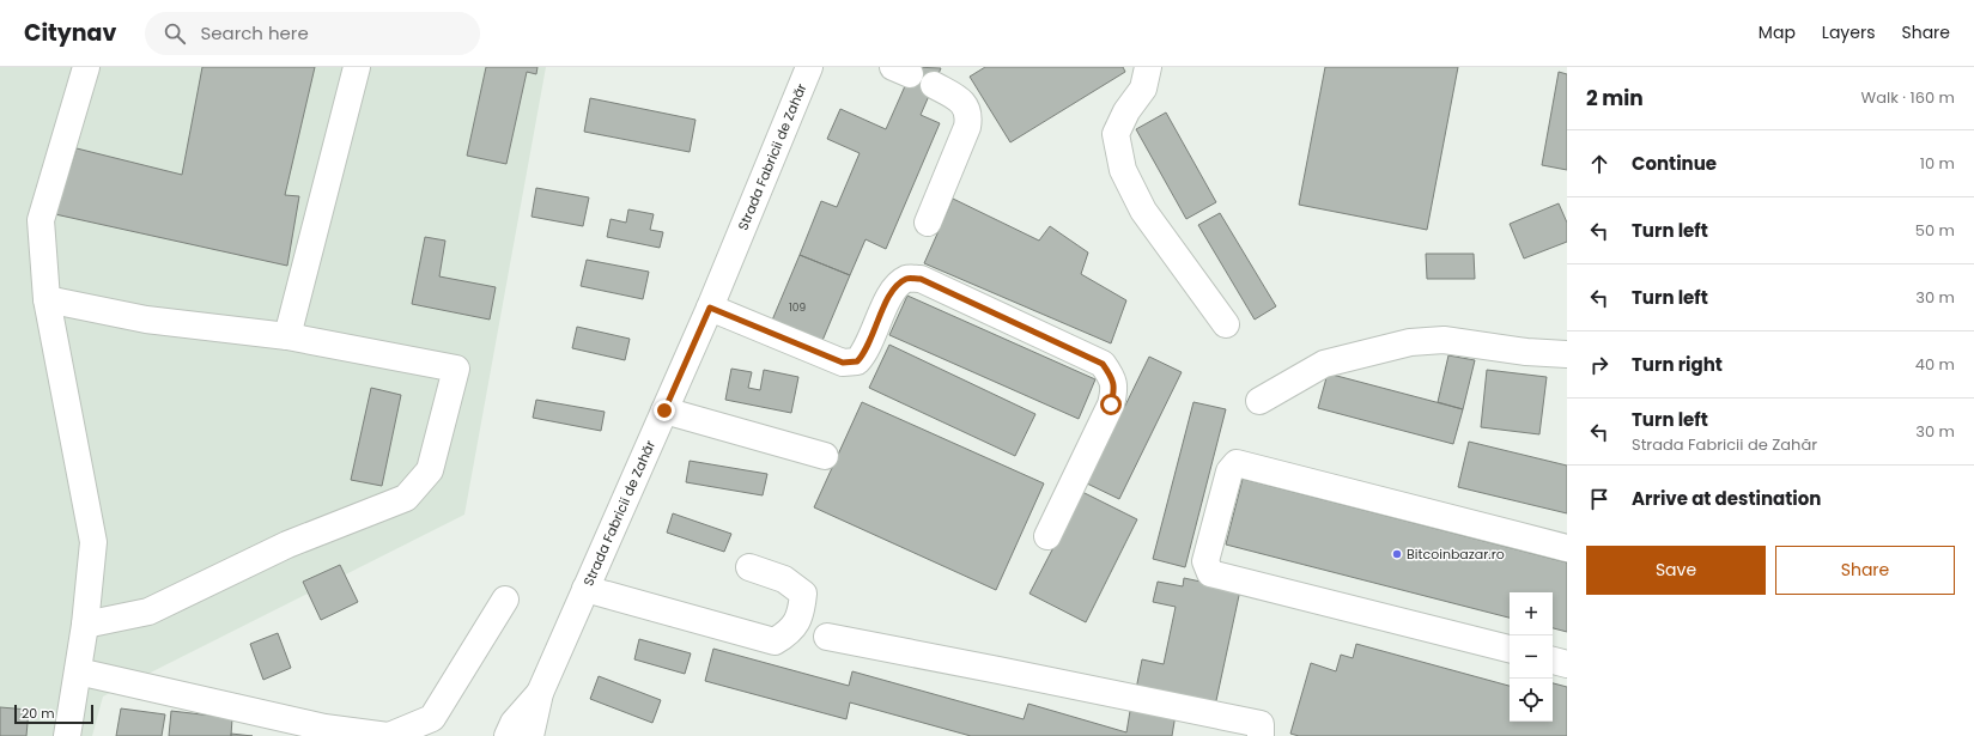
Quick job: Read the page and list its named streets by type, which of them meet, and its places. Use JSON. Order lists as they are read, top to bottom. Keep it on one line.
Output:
{"streets":{"street":["Strada Fabricii de Zahăr"]},"places":["Bitcoinbazar.ro"],"house_numbers":["109"],"scale_bar":"20 m","page":{"header":"Citynav","search":"Search here","nav":["Map","Layers","Share"],"heading":["2 min","Walk · 160 m"],"list":[["Continue","10 m"],["Turn left","50 m"],["Turn left","30 m"],["Turn right","40 m"],["Turn left","Strada Fabricii de Zahăr","30 m"],"Arrive at destination"],"buttons":["Save","Share"],"map_buttons":["+","−"],"scale":"20 m"}}
